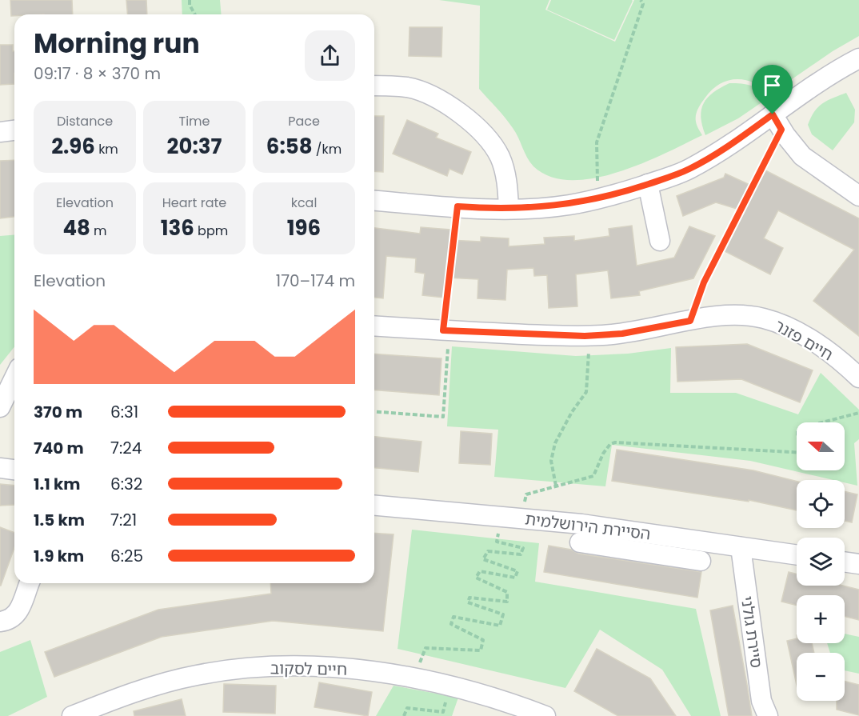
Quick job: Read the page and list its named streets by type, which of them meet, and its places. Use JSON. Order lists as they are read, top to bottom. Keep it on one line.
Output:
{"streets":{"street":["חיים פזנר","הסיירת הירושלמית","סיירת גולני","חיים לסקוב"]},"crossings":[["הסיירת הירושלמית","סיירת גולני"]],"north":"left","page":{"heading":["Morning run","09:17 · 8 × 370 m"],"stats":[["Distance","2.96 km"],["Time","20:37"],["Pace","6:58 /km"],["Elevation","48 m"],["Heart rate","136 bpm"],["kcal","196"]],"chart":["Elevation","170–174 m"],"list":[{"name":"370 m","note":"6:31"},{"name":"740 m","note":"7:24"},{"name":"1.1 km","note":"6:32"},{"name":"1.5 km","note":"7:21"},{"name":"1.9 km","note":"6:25"}],"map_buttons":["+","−"]}}
